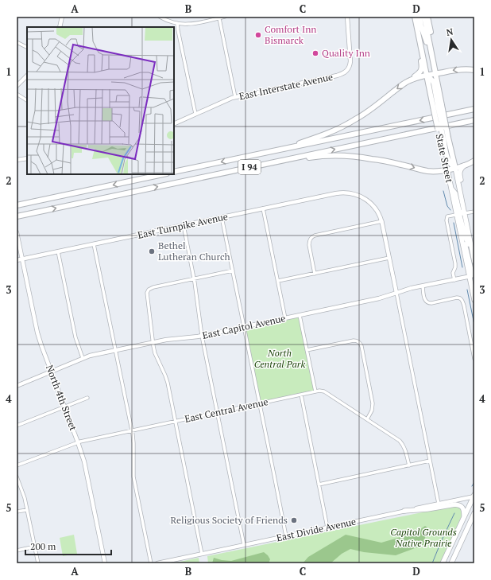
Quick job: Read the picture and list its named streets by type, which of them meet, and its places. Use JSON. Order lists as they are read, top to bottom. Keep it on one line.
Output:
{"streets":{"highway":["State Street","I 94"],"street":["East Interstate Avenue","East Turnpike Avenue","East Capitol Avenue","North 4th Street","East Central Avenue","East Divide Avenue"]},"crossings":[["State Street","East Capitol Avenue"],["East Turnpike Avenue","North 4th Street"],["East Capitol Avenue","North 4th Street"],["North 4th Street","East Central Avenue"]],"parks":["North Central Park","Capitol Grounds Native Prairie"],"places":["Comfort Inn Bismarck","Quality Inn","Bethel Lutheran Church","Religious Society of Friends"],"scale_bar":"200 m","north":"top","grid":{"columns":["A","B","C","D"],"rows":["1","2","3","4","5"]}}
